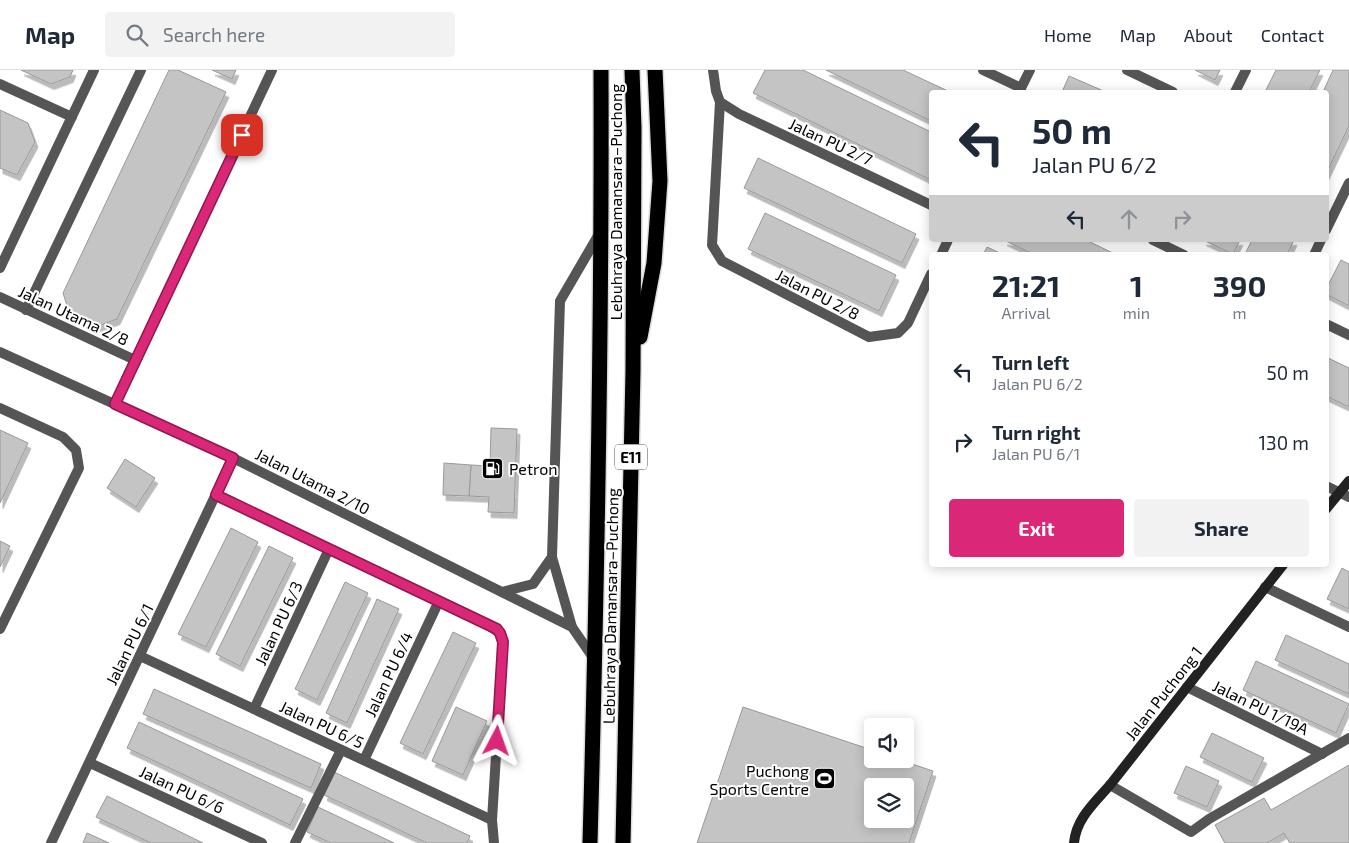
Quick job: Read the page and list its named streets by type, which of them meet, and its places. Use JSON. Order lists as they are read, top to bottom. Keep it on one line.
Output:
{"streets":{"highway":["Lebuhraya Damansara–Puchong","E11"],"street":["Jalan PU 2/7","Jalan PU 2/8","Jalan Utama 2/8","Jalan Utama 2/10","Jalan PU 6/3","Jalan PU 6/1","Jalan PU 6/4","Jalan Puchong 1","Jalan PU 1/19A","Jalan PU 6/5","Jalan PU 6/6"]},"crossings":[["Jalan PU 2/7","Jalan PU 2/8"],["Lebuhraya Damansara–Puchong","Jalan Utama 2/10"],["Jalan Utama 2/10","Jalan PU 6/1"],["Jalan PU 6/3","Jalan PU 6/5"],["Jalan PU 6/1","Jalan PU 6/5"],["Jalan PU 6/1","Jalan PU 6/6"],["Jalan PU 6/4","Jalan PU 6/5"],["Jalan Puchong 1","Jalan PU 1/19A"]],"places":{"fuel station":["Petron"],"sports":["Puchong Sports Centre"]},"page":{"header":"Map","search":"Search here","nav":["Home","Map","About","Contact"],"turn":["50 m","Jalan PU 6/2"],"eta":["21:21","Arrival","1","min","390","m"],"list":[{"name":"Turn left","note":"Jalan PU 6/2","value":"50 m"},{"name":"Turn right","note":"Jalan PU 6/1","value":"130 m"}],"buttons":["Exit","Share"]}}
